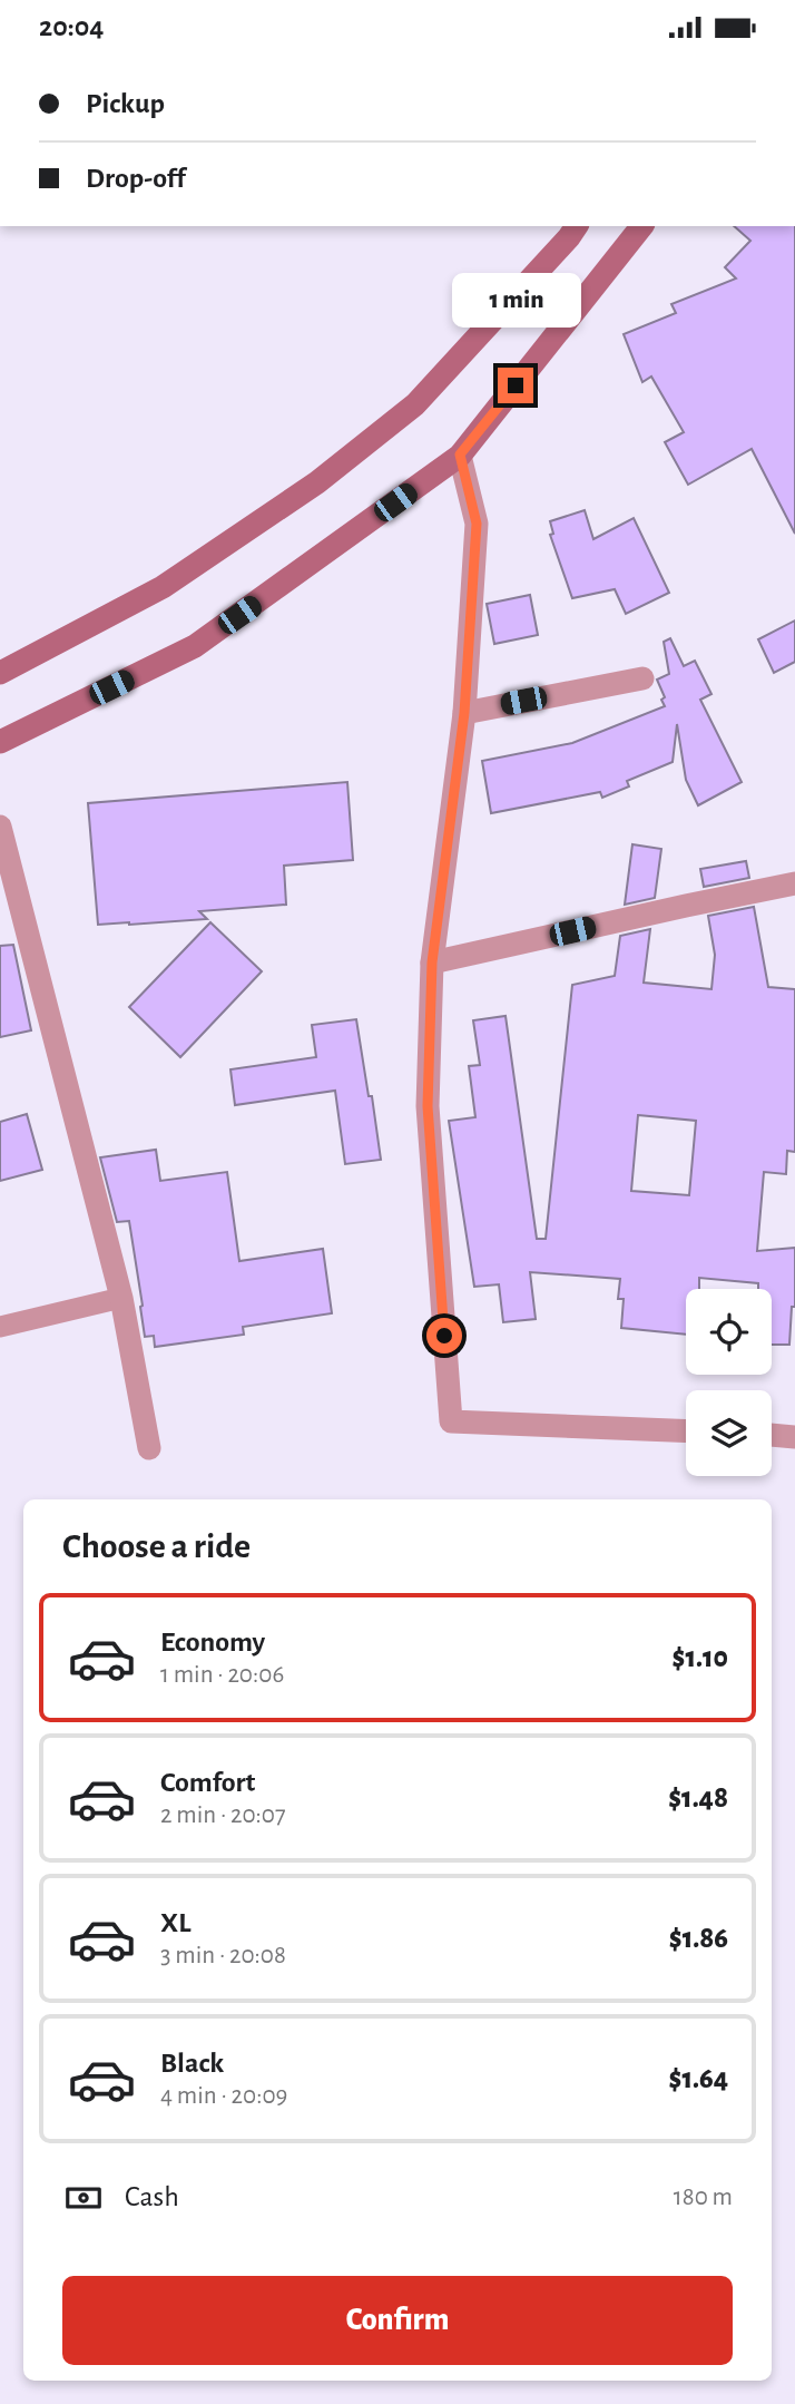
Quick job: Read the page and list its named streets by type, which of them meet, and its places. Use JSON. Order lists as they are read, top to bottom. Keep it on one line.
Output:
{"page":{"status":"20:04","banner":["Pickup","Drop-off"],"bubble":"1 min","heading":"Choose a ride","list":[{"name":"Economy","note":"1 min · 20:06","value":"$1.10"},{"name":"Comfort","note":"2 min · 20:07","value":"$1.48"},{"name":"XL","note":"3 min · 20:08","value":"$1.86"},{"name":"Black","note":"4 min · 20:09","value":"$1.64"}],"pay":["Cash","180 m"],"buttons":"Confirm"}}
